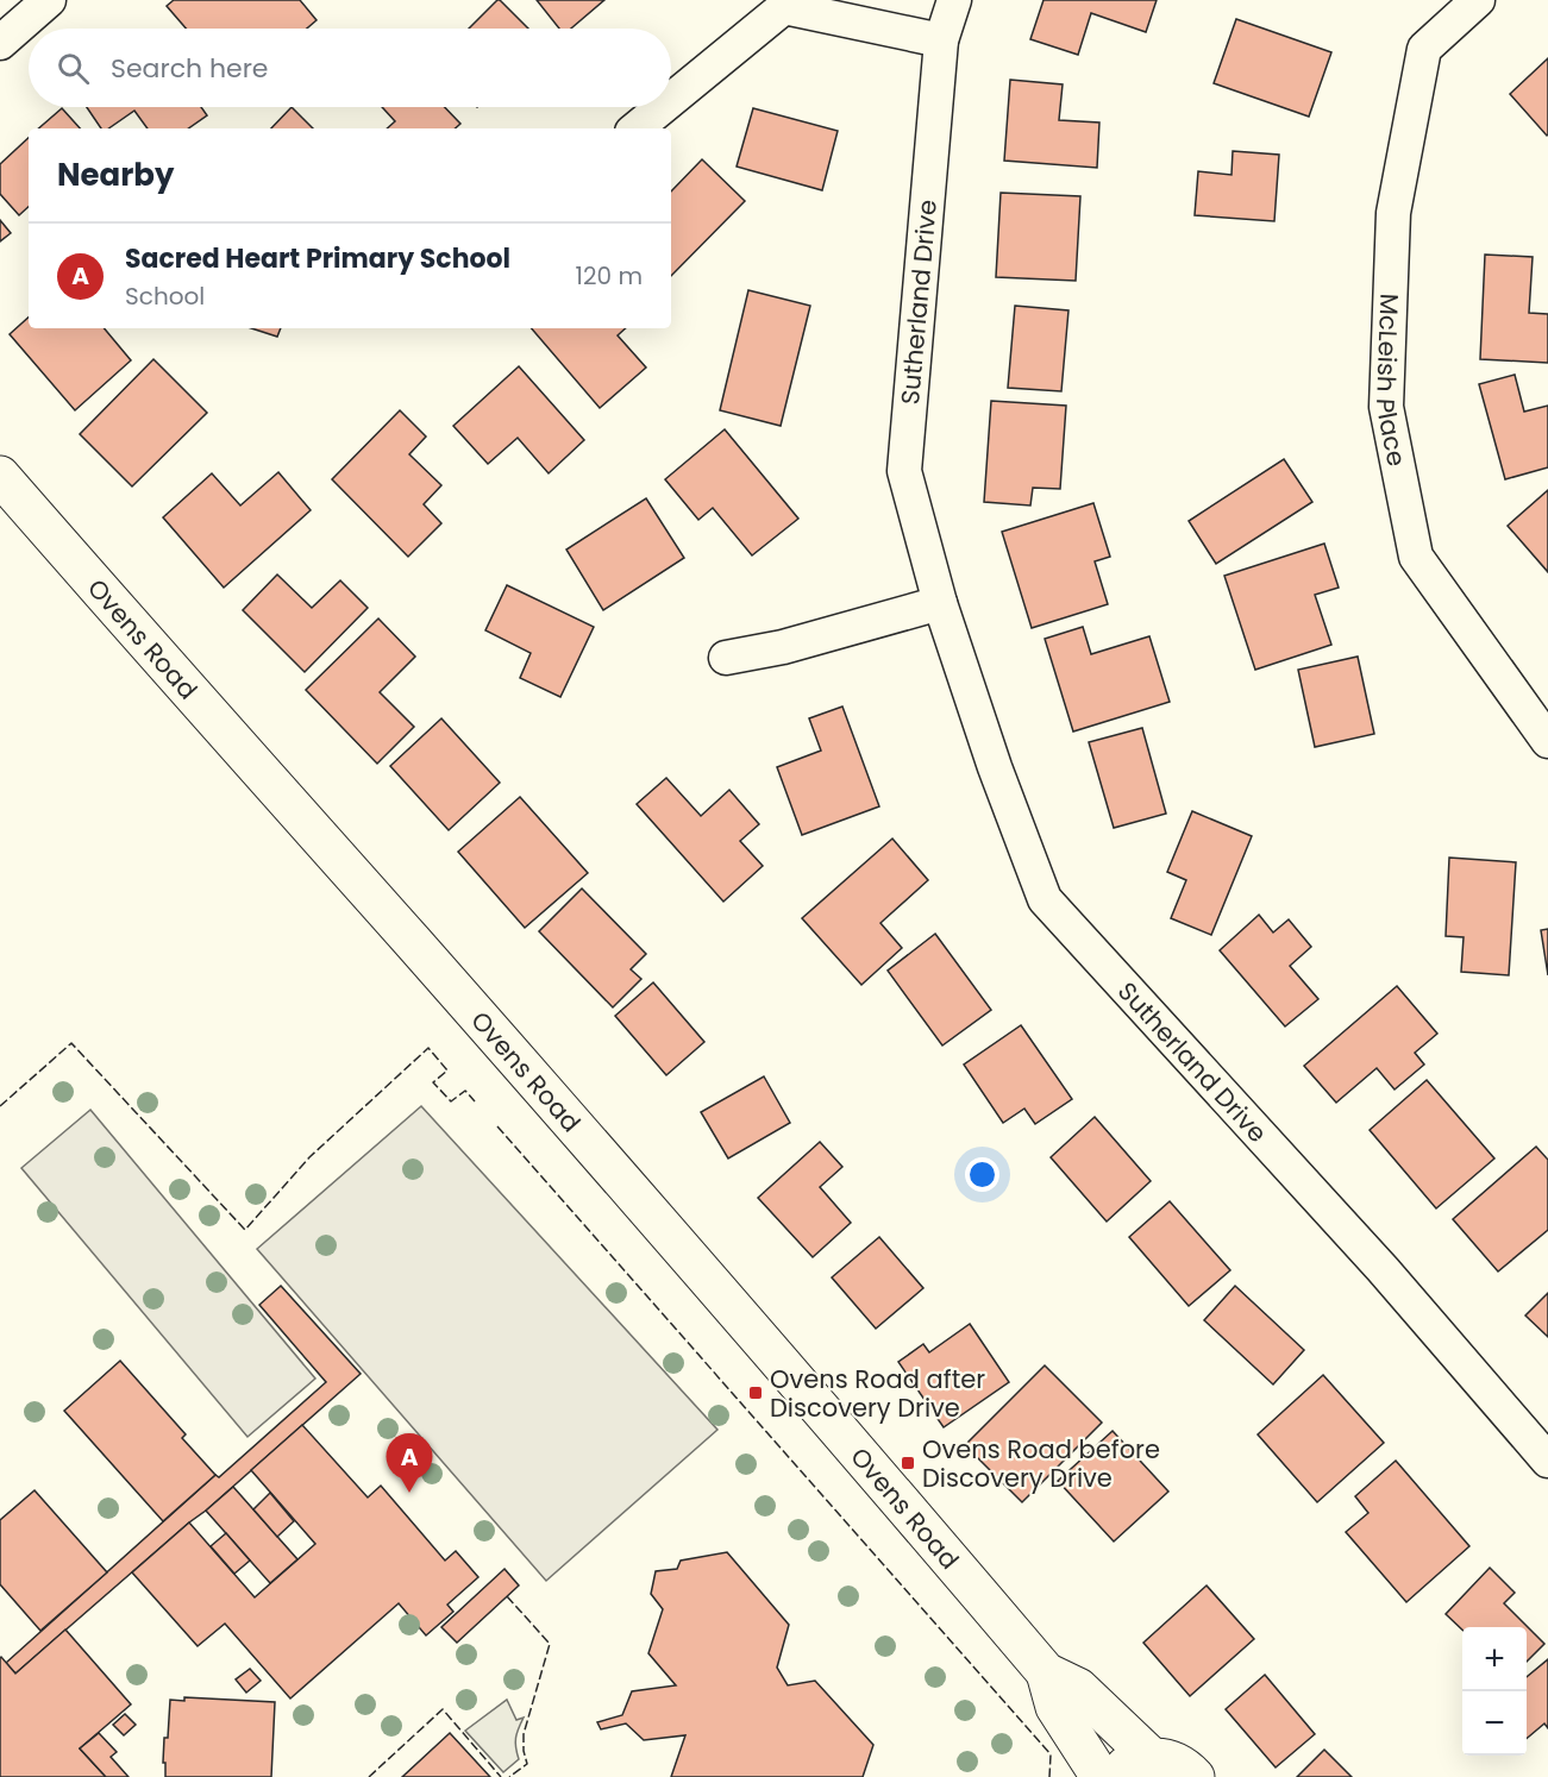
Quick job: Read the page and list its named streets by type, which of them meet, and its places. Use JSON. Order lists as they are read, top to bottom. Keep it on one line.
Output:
{"streets":{"street":["Sutherland Drive","McLeish Place","Ovens Road"]},"places":{"transit":["Ovens Road after Discovery Drive","Ovens Road before Discovery Drive"]},"page":{"search":"Search here","heading":"Nearby","list":[{"mark":"A","name":"Sacred Heart Primary School","note":"School","value":"120 m"}],"pins":"A","map_buttons":["+","−"]}}
